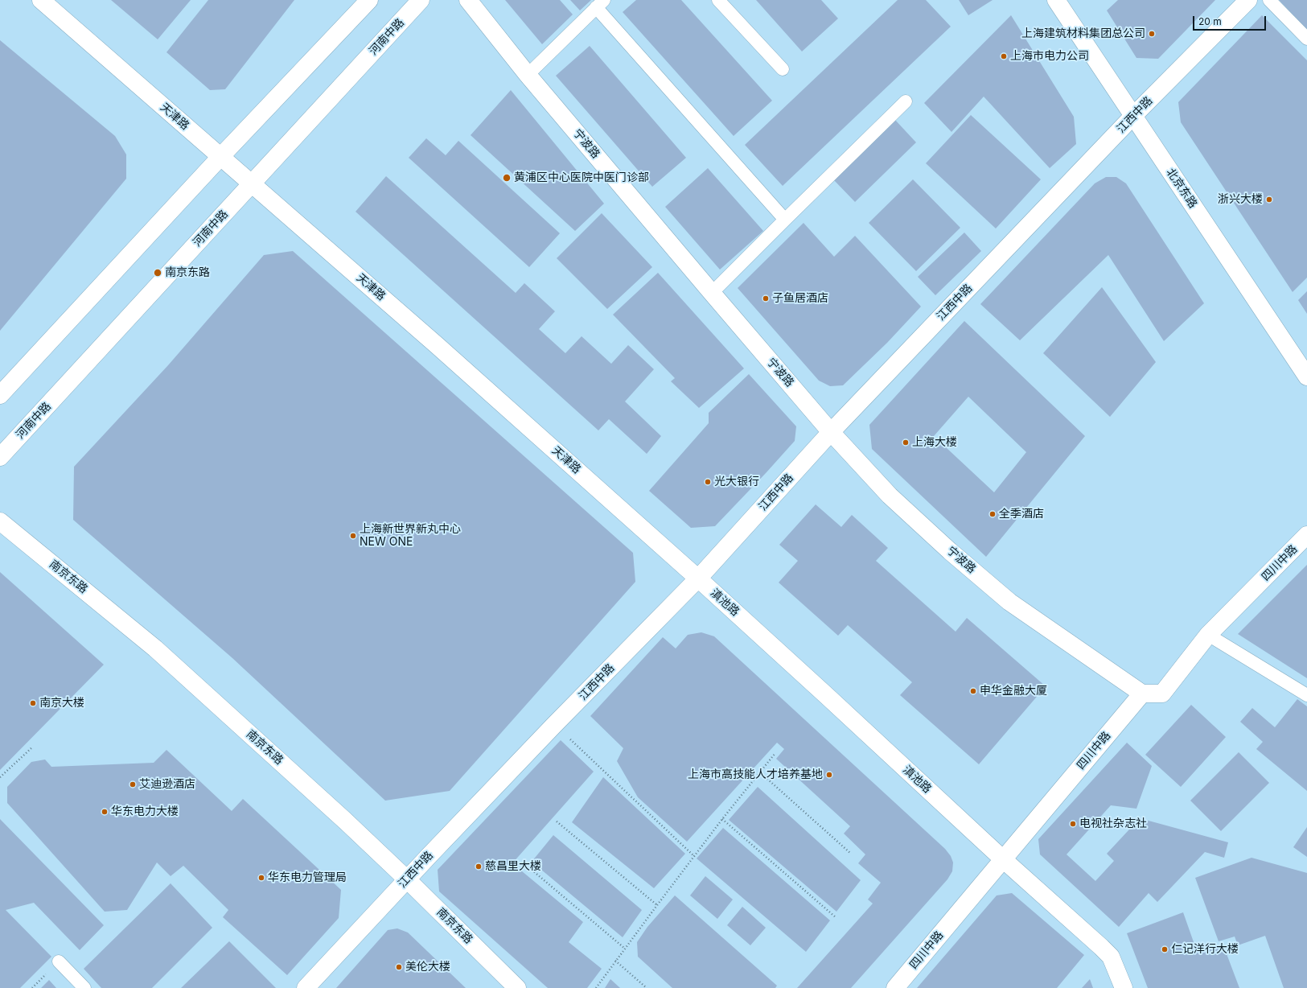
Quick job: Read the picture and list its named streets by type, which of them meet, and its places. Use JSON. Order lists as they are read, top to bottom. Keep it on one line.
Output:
{"streets":{"street":["河南中路","江西中路","天津路","宁波路","北京东路","四川中路","南京东路","滇池路"]},"crossings":[["河南中路","天津路"],["江西中路","天津路"],["江西中路","宁波路"],["江西中路","北京东路"],["江西中路","南京东路"],["江西中路","滇池路"],["天津路","滇池路"],["宁波路","四川中路"],["四川中路","滇池路"]],"places":["上海建筑材料集团总公司","上海市电力公司","黄浦区中心医院中医门诊部","浙兴大楼","南京东路","子鱼居酒店","上海大楼","光大银行","全季酒店","上海新世界新丸中心 NEW ONE","申华金融大厦","南京大楼","上海市高技能人才培养基地","艾迪逊酒店","华东电力大楼","电视社杂志社","慈昌里大楼","华东电力管理局","仁记洋行大楼","美伦大楼"],"scale_bar":"20 m"}
